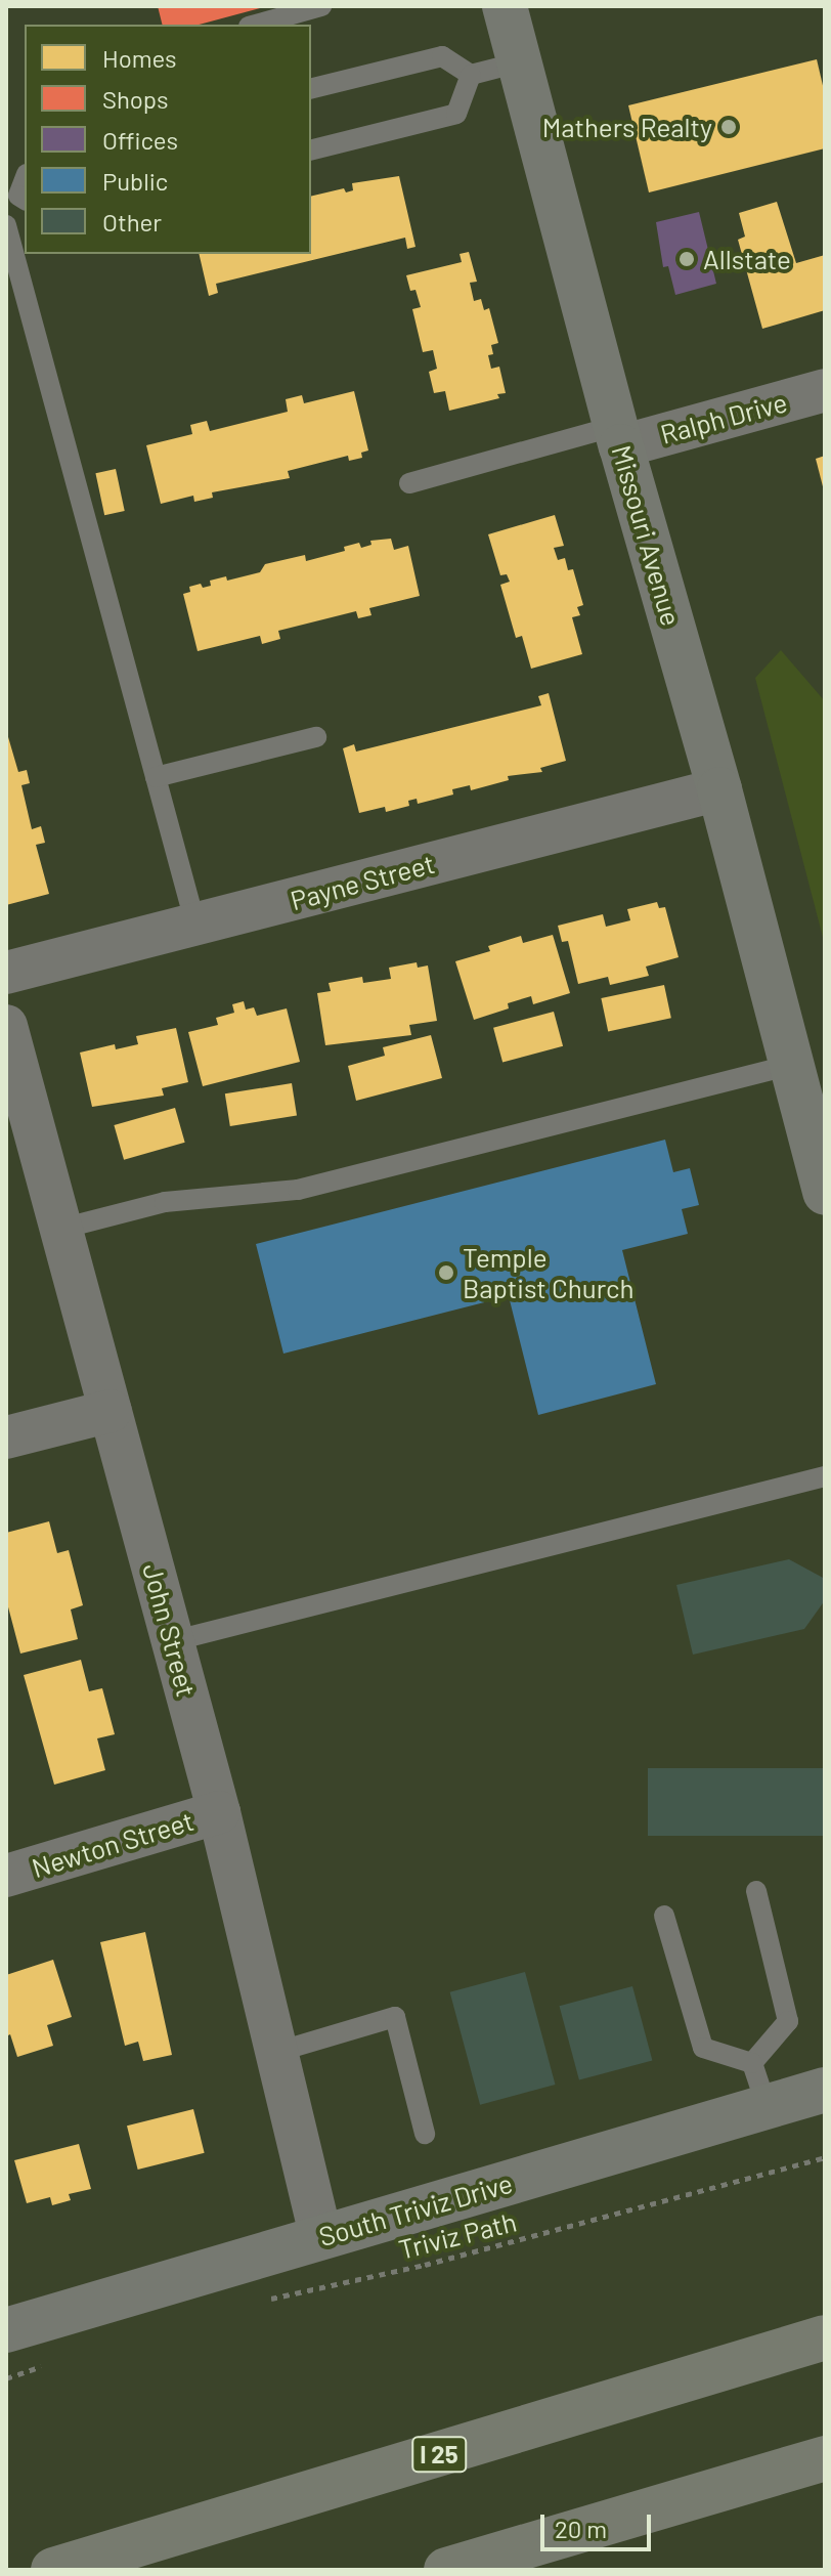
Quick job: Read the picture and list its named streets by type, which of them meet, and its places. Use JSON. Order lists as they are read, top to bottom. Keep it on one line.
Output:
{"streets":{"highway":["I 25"],"main road":["Missouri Avenue","South Triviz Drive"],"street":["Ralph Drive","Payne Street","John Street","Newton Street"],"path":["Triviz Path"]},"crossings":[["Ralph Drive","Missouri Avenue"],["Missouri Avenue","Payne Street"],["John Street","Newton Street"],["John Street","South Triviz Drive"]],"places":["Mathers Realty","Allstate","Temple Baptist Church"],"legend":["Homes","Shops","Offices","Public","Other"],"scale_bar":"20 m"}
